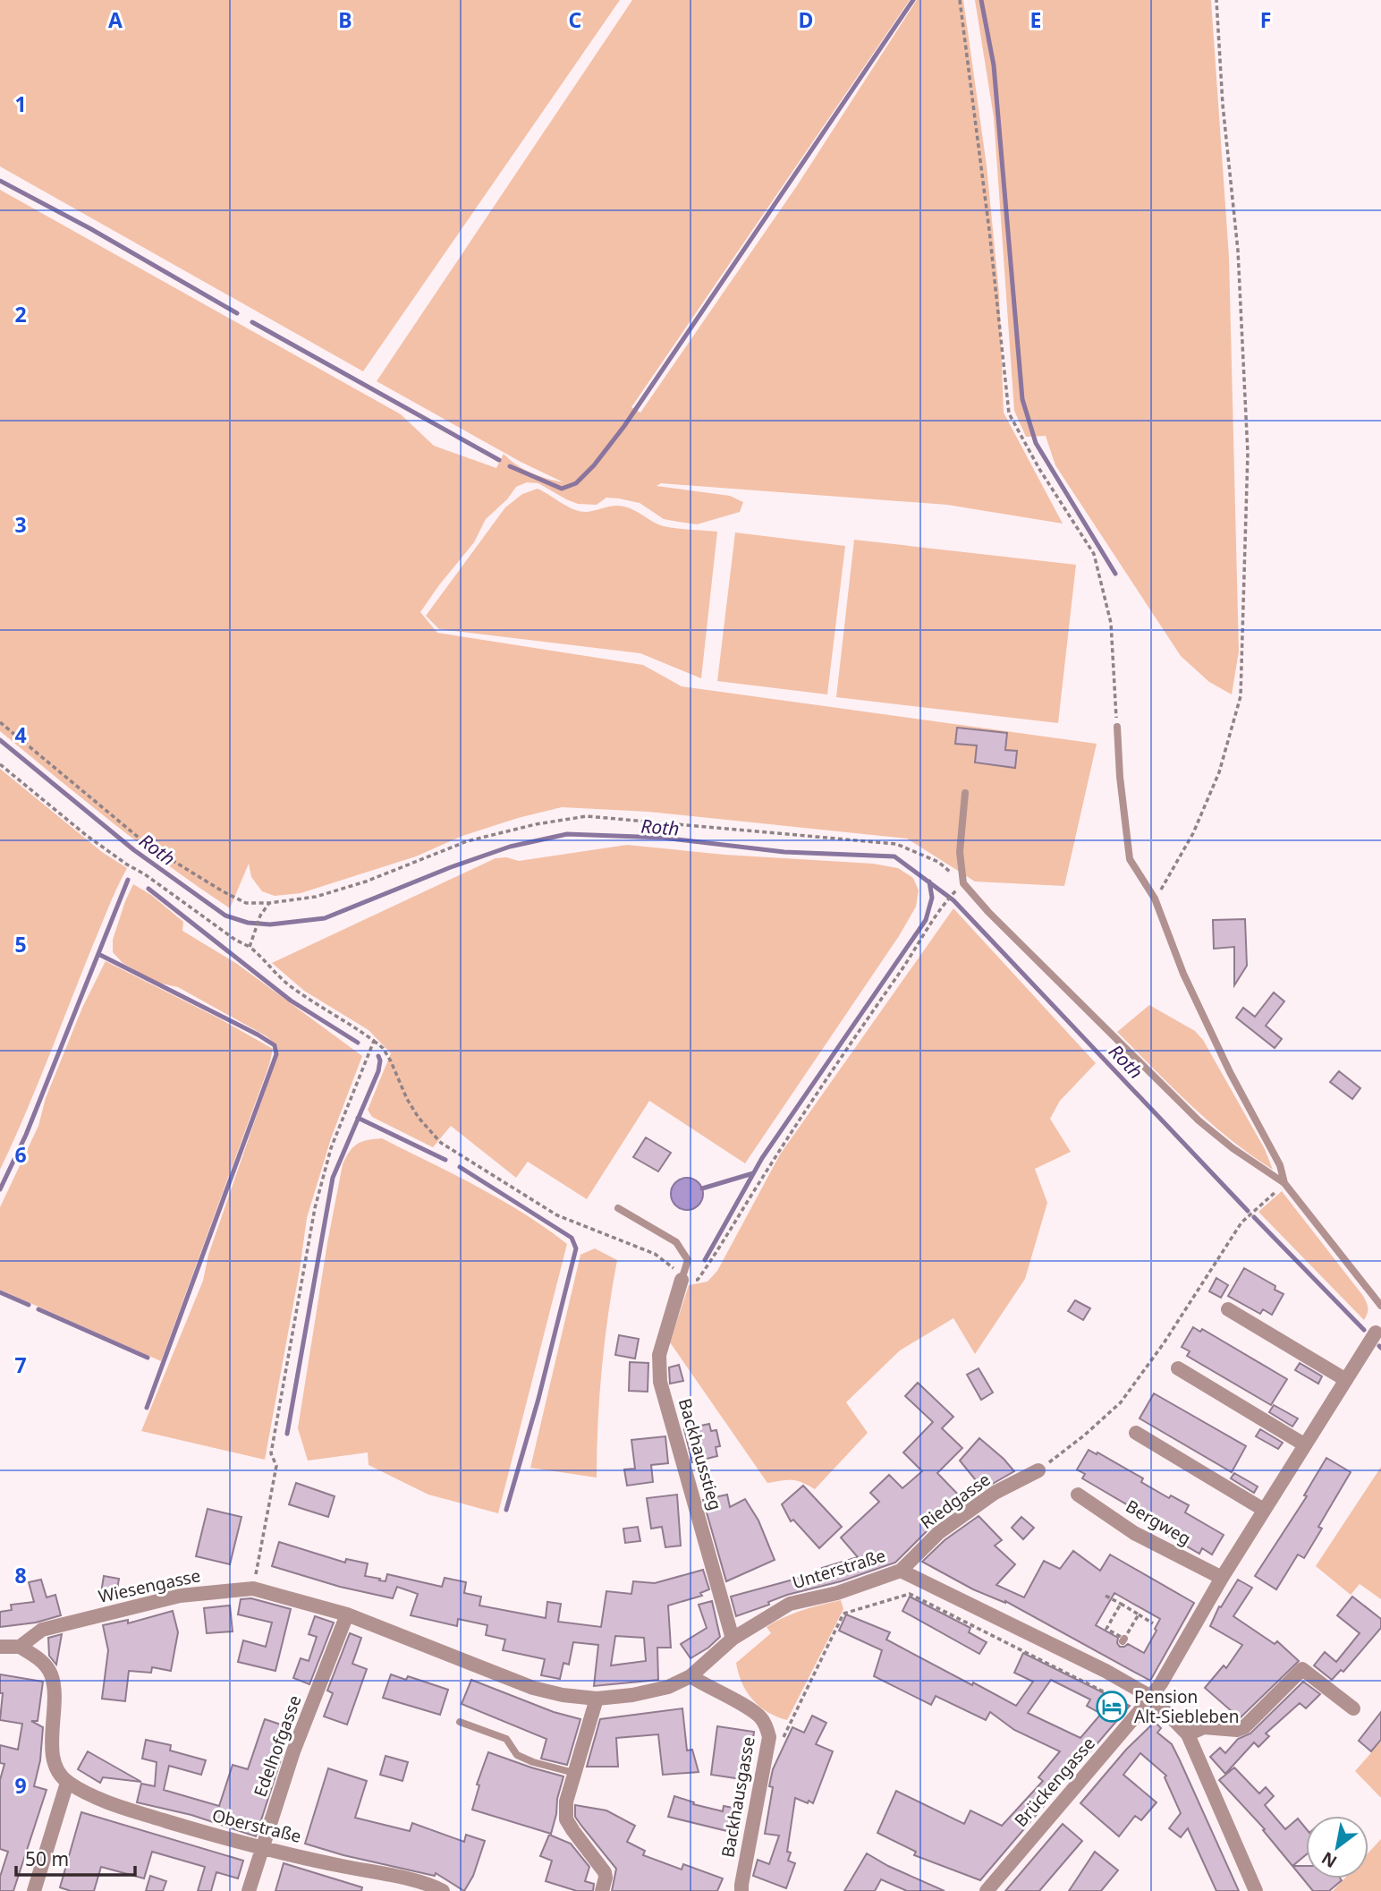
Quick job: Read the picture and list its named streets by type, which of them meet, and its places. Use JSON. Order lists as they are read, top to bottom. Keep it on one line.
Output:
{"streets":{"street":["Backhausstieg","Riedgasse","Bergweg","Unterstraße","Wiesengasse","Edelhofgasse","Brückengasse","Backhausgasse","Oberstraße"]},"crossings":[["Backhausstieg","Unterstraße"],["Riedgasse","Unterstraße"],["Unterstraße","Wiesengasse"],["Unterstraße","Edelhofgasse"],["Unterstraße","Brückengasse"],["Unterstraße","Backhausgasse"],["Wiesengasse","Edelhofgasse"],["Edelhofgasse","Oberstraße"]],"water":["Roth"],"places":{"hotel":["Pension Alt-Siebleben"]},"scale_bar":"50 m","north":"bottom left","grid":{"columns":["A","B","C","D","E","F"],"rows":["1","2","3","4","5","6","7","8","9"]}}
